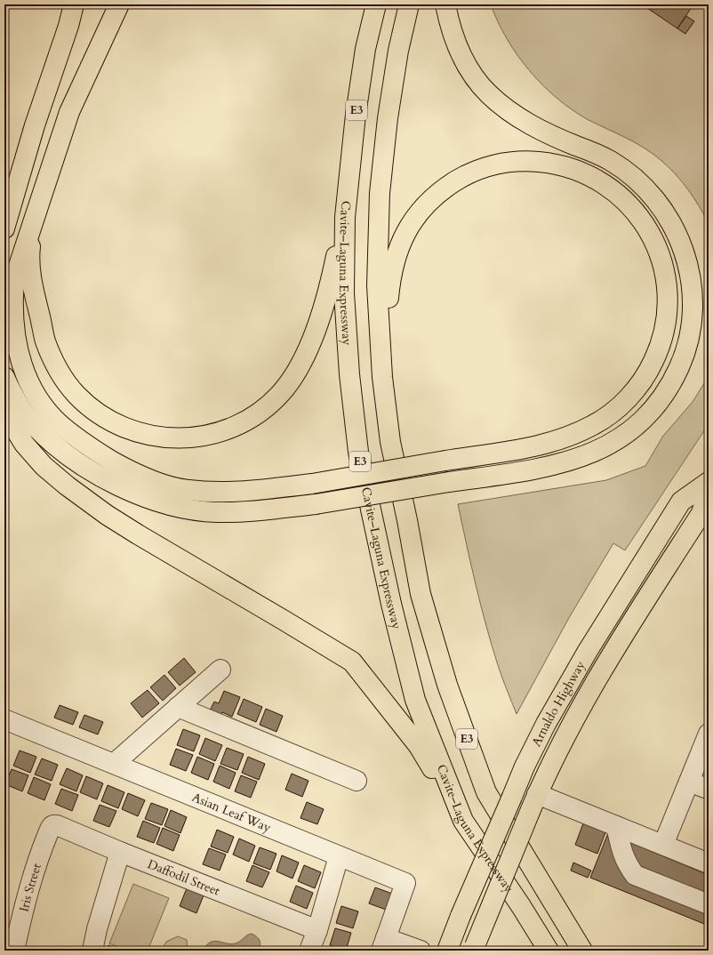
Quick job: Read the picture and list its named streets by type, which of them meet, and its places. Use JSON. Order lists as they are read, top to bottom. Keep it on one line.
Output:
{"streets":{"main road":["E3","Cavite–Laguna Expressway","Arnaldo Highway"],"street":["Asian Leaf Way","Daffodil Street","Iris Street"]},"crossings":[["Daffodil Street","Iris Street"]]}
